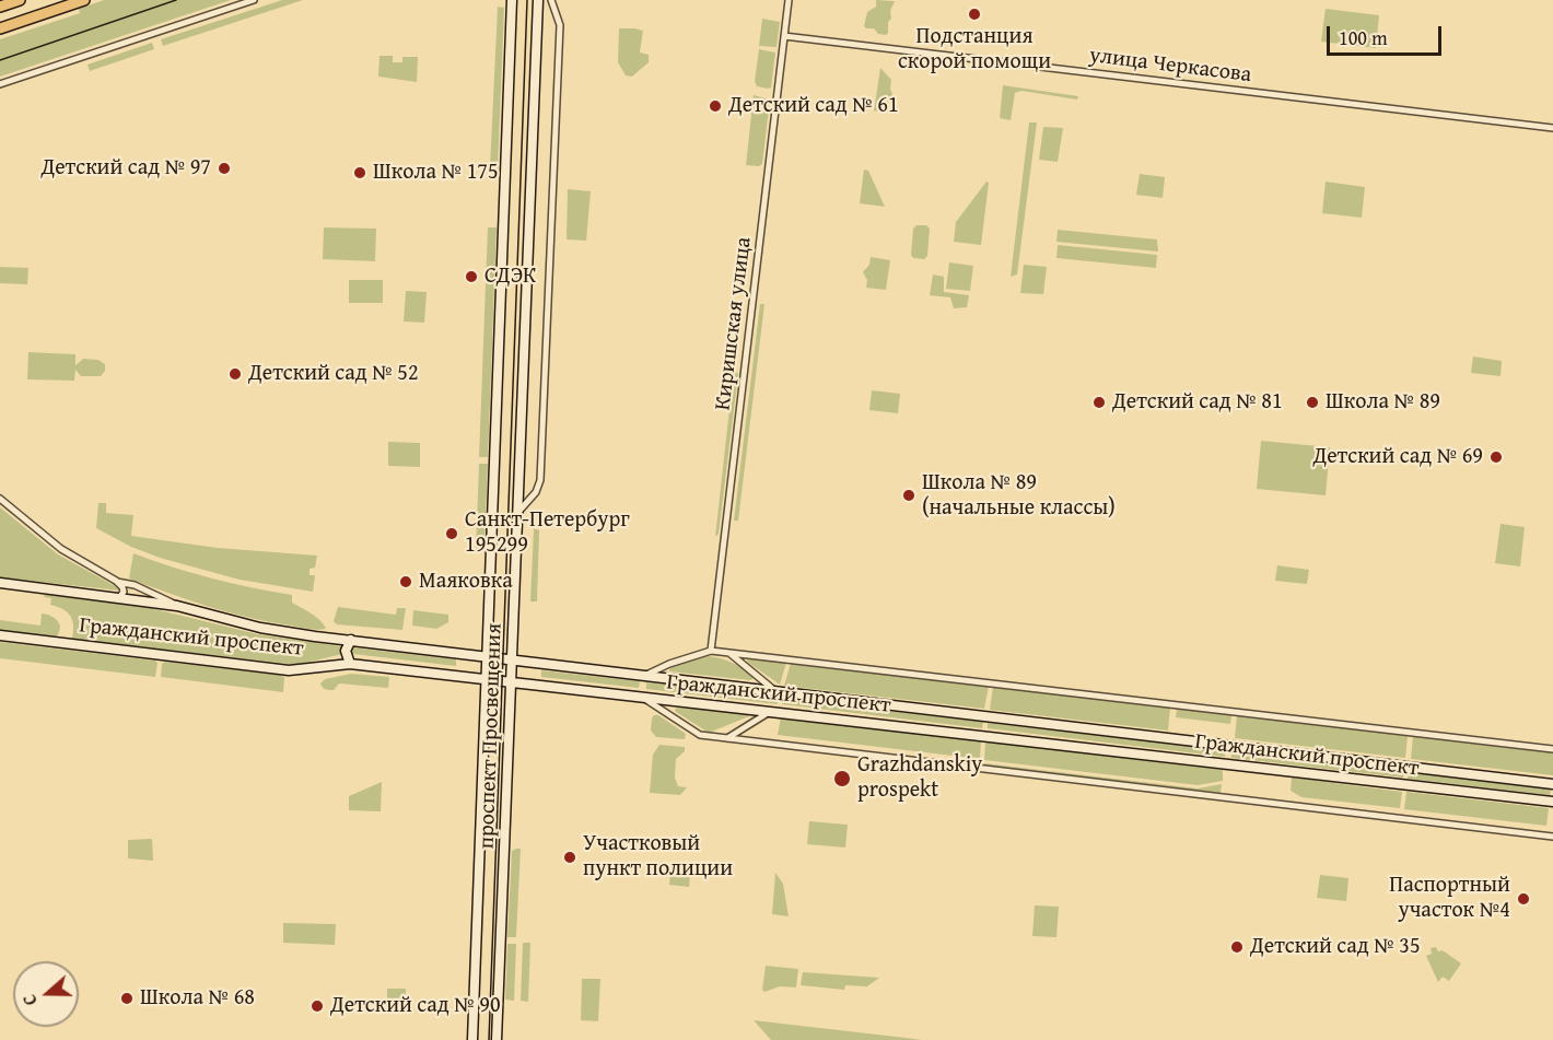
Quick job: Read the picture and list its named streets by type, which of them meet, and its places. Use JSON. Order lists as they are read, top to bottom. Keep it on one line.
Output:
{"streets":{"main road":["Гражданский проспект","проспект Просвещения"],"street":["улица Черкасова","Киришская улица"]},"crossings":[["улица Черкасова","Киришская улица"],["Киришская улица","Гражданский проспект"],["Гражданский проспект","проспект Просвещения"]],"places":["Подстанция скорой помощи","Детский сад № 61","Детский сад № 97","Школа № 175","СДЭК","Детский сад № 52","Детский сад № 81","Школа № 89","Детский сад № 69","Школа № 89 (начальные классы)","Санкт-Петербург 195299","Маяковка","Grazhdanskiy prospekt","Участковый пункт полиции","Паспортный участок №4","Детский сад № 35","Школа № 68","Детский сад № 90"],"scale_bar":"100 m","north":"left"}
